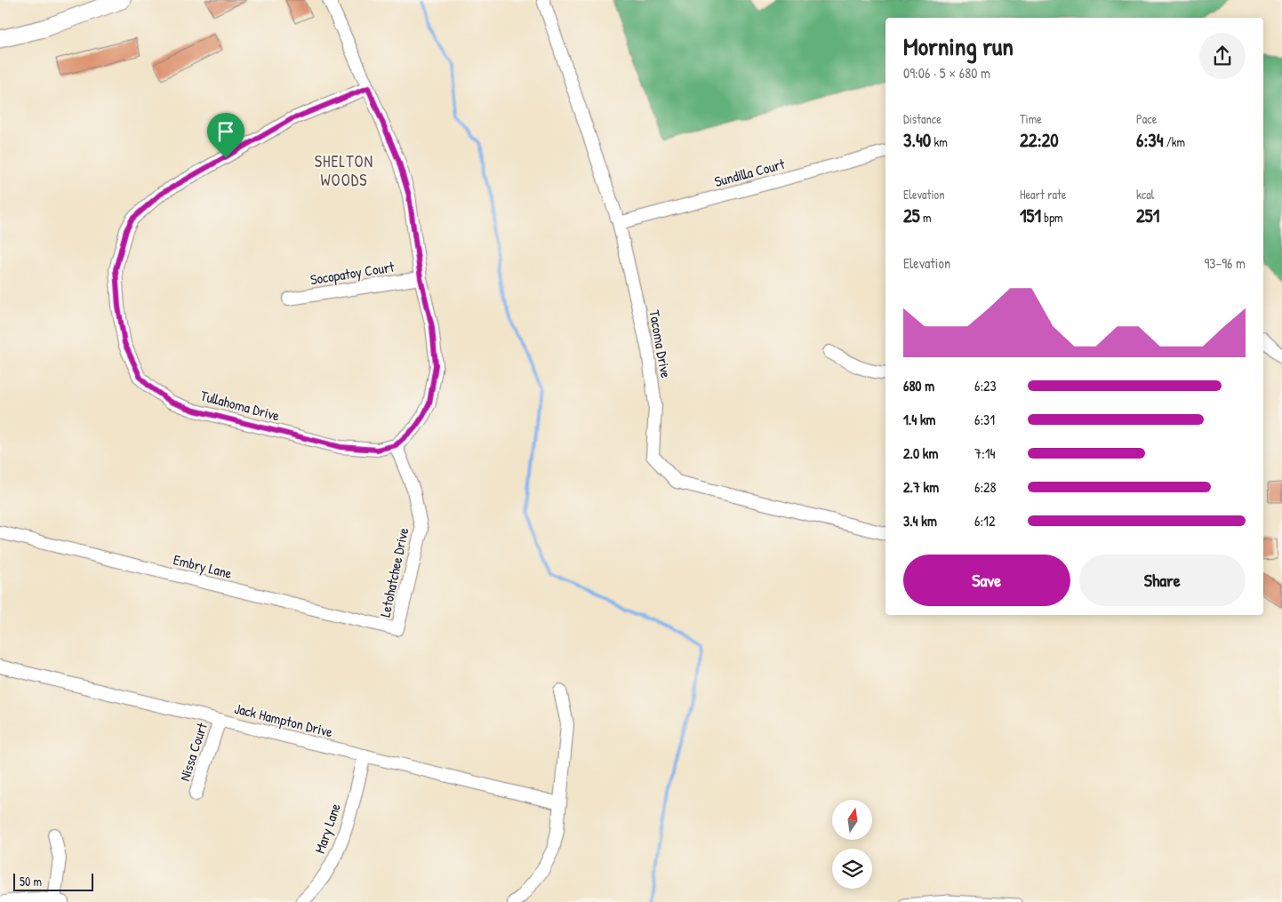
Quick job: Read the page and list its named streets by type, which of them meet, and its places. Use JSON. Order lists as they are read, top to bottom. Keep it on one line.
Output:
{"streets":{"street":["Sundilla Court","Socopatoy Court","Tacoma Drive","Tullahoma Drive","Embry Lane","Letohatchee Drive","Jack Hampton Drive","Nissa Court","Mary Lane"]},"crossings":[["Sundilla Court","Tacoma Drive"],["Tullahoma Drive","Letohatchee Drive"],["Embry Lane","Letohatchee Drive"],["Jack Hampton Drive","Nissa Court"],["Jack Hampton Drive","Mary Lane"]],"districts":["SHELTON WOODS"],"scale_bar":"50 m","north":"top","page":{"heading":["Morning run","09:06 · 5 × 680 m"],"stats":[["Distance","3.40 km"],["Time","22:20"],["Pace","6:34 /km"],["Elevation","25 m"],["Heart rate","151 bpm"],["kcal","251"]],"chart":["Elevation","93–96 m"],"list":[{"name":"680 m","note":"6:23"},{"name":"1.4 km","note":"6:31"},{"name":"2.0 km","note":"7:14"},{"name":"2.7 km","note":"6:28"},{"name":"3.4 km","note":"6:12"}],"buttons":["Save","Share"],"scale":"50 m"}}
